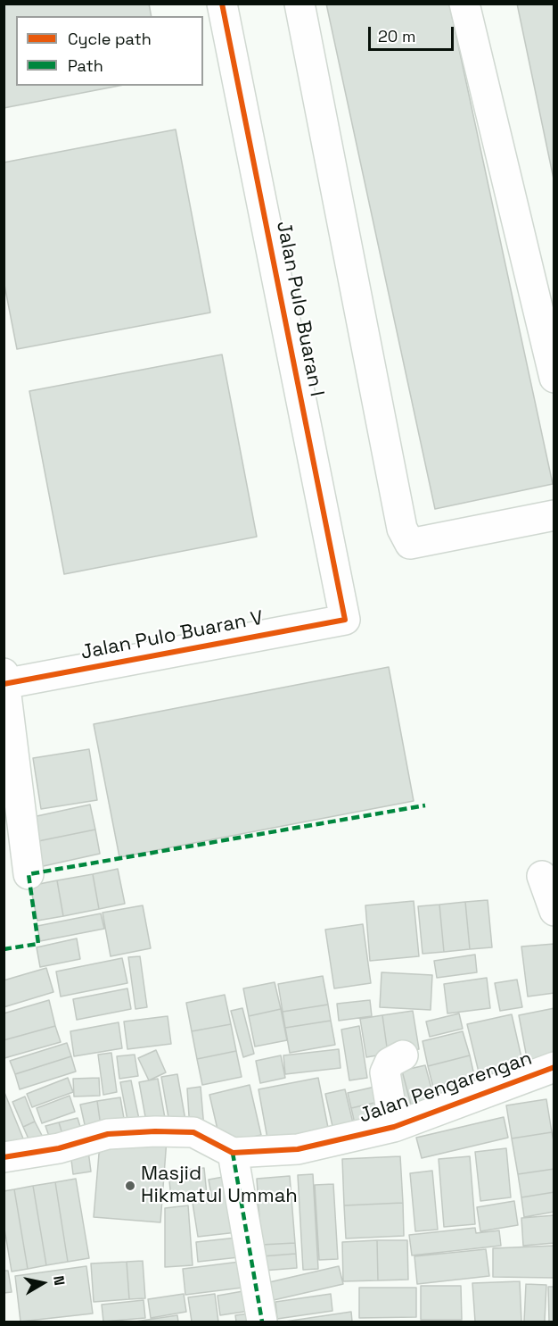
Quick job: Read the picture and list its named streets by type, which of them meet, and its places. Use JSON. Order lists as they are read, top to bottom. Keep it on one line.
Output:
{"streets":{"street":["Jalan Pulo Buaran I","Jalan Pulo Buaran V","Jalan Pengarengan"]},"crossings":[["Jalan Pulo Buaran I","Jalan Pulo Buaran V"]],"places":["Masjid Hikmatul Ummah"],"legend":["Cycle path","Path"],"scale_bar":"20 m","north":"right"}
